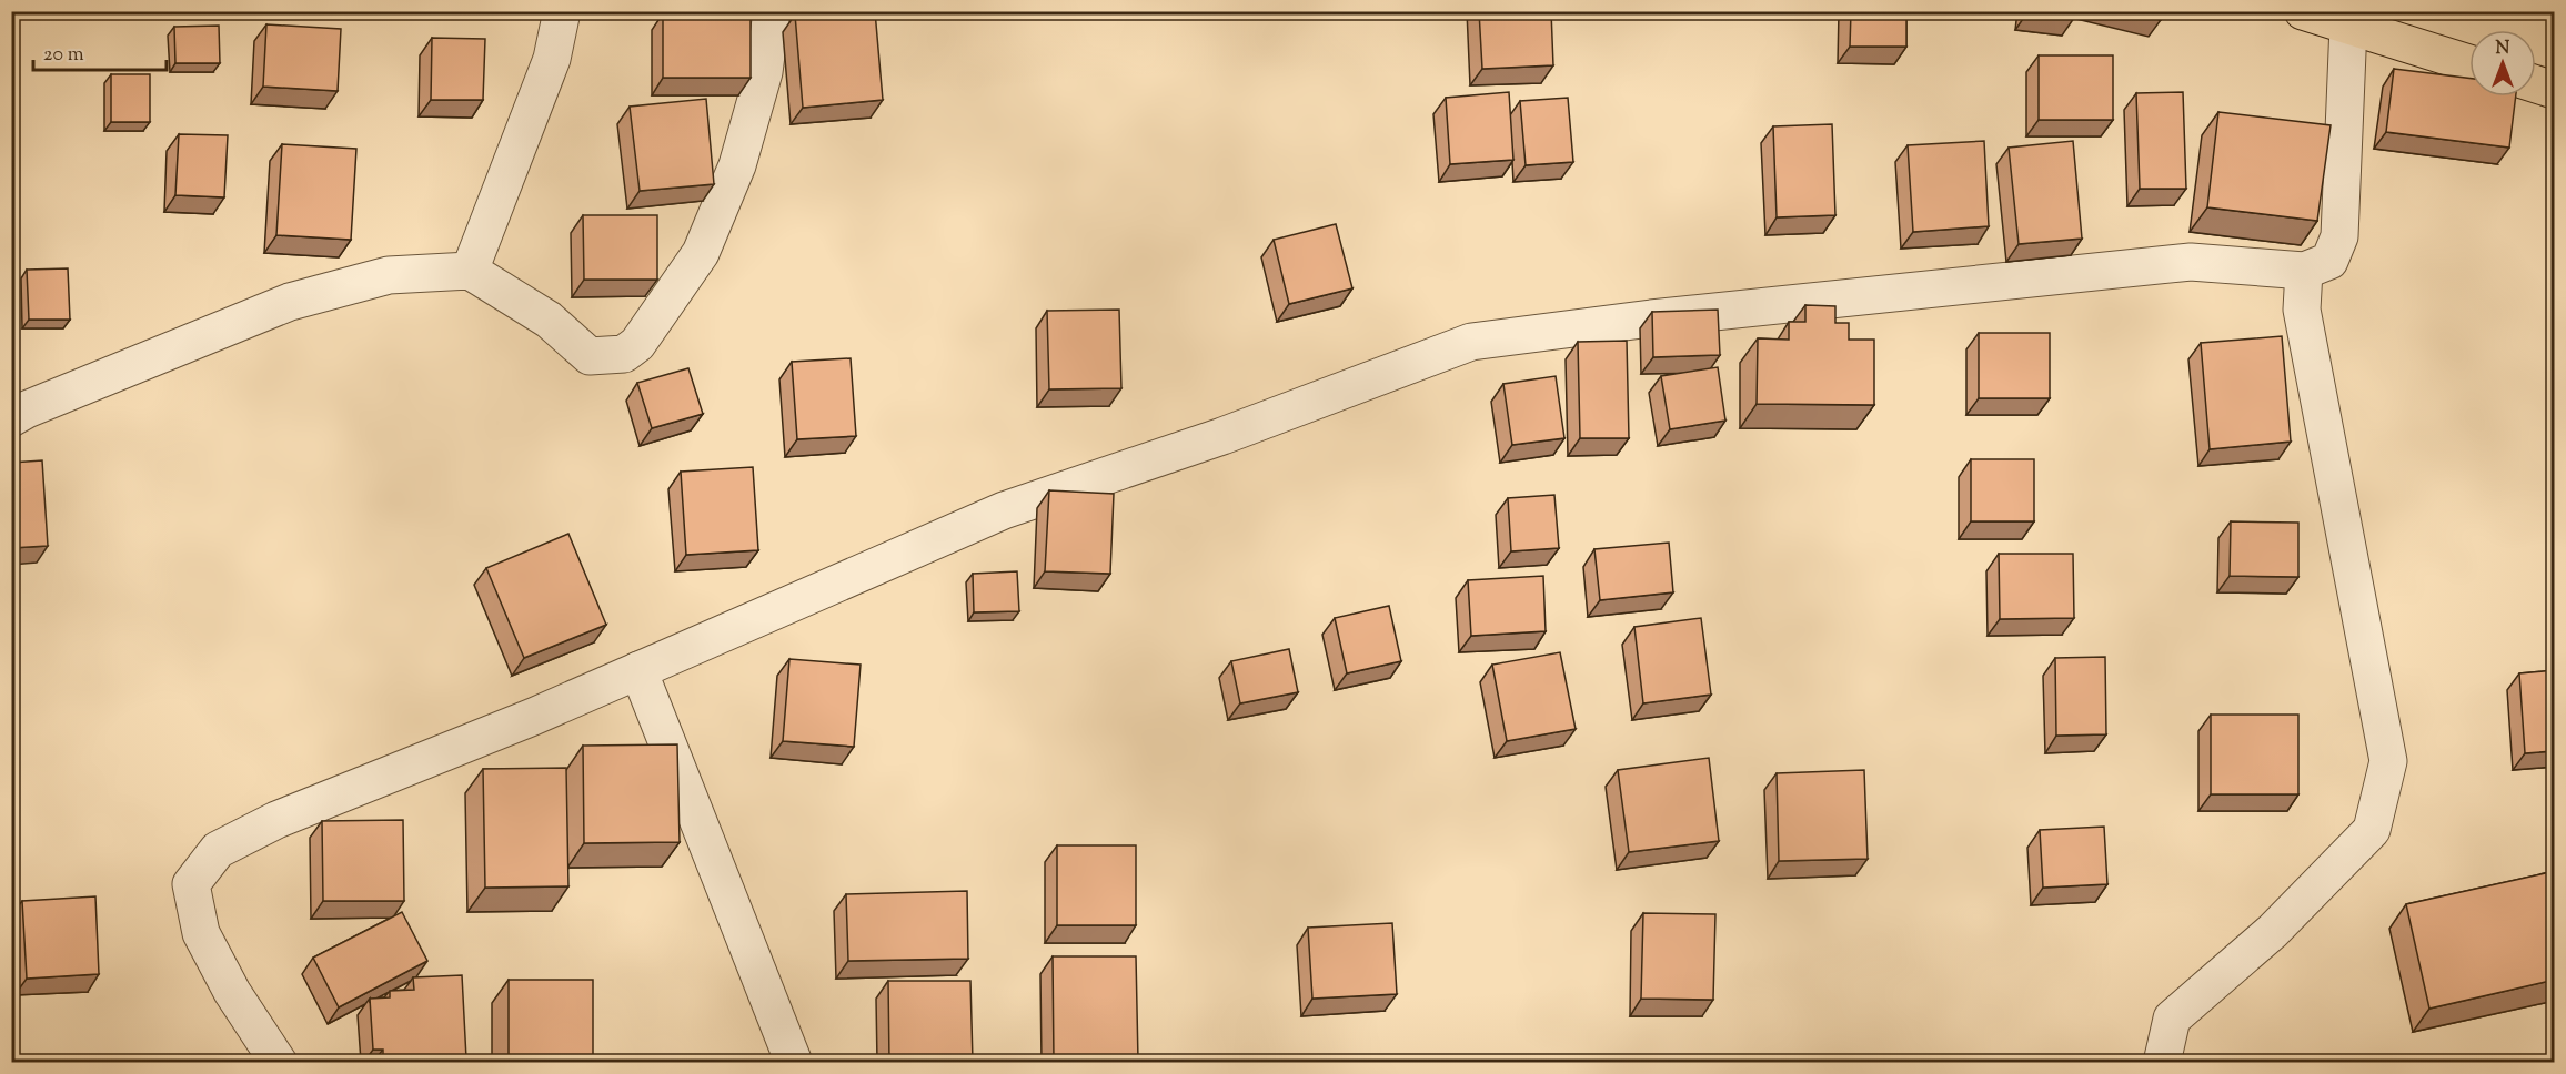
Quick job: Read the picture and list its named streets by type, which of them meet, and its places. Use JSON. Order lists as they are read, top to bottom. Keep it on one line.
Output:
{"scale_bar":"20 m","north":"top"}
